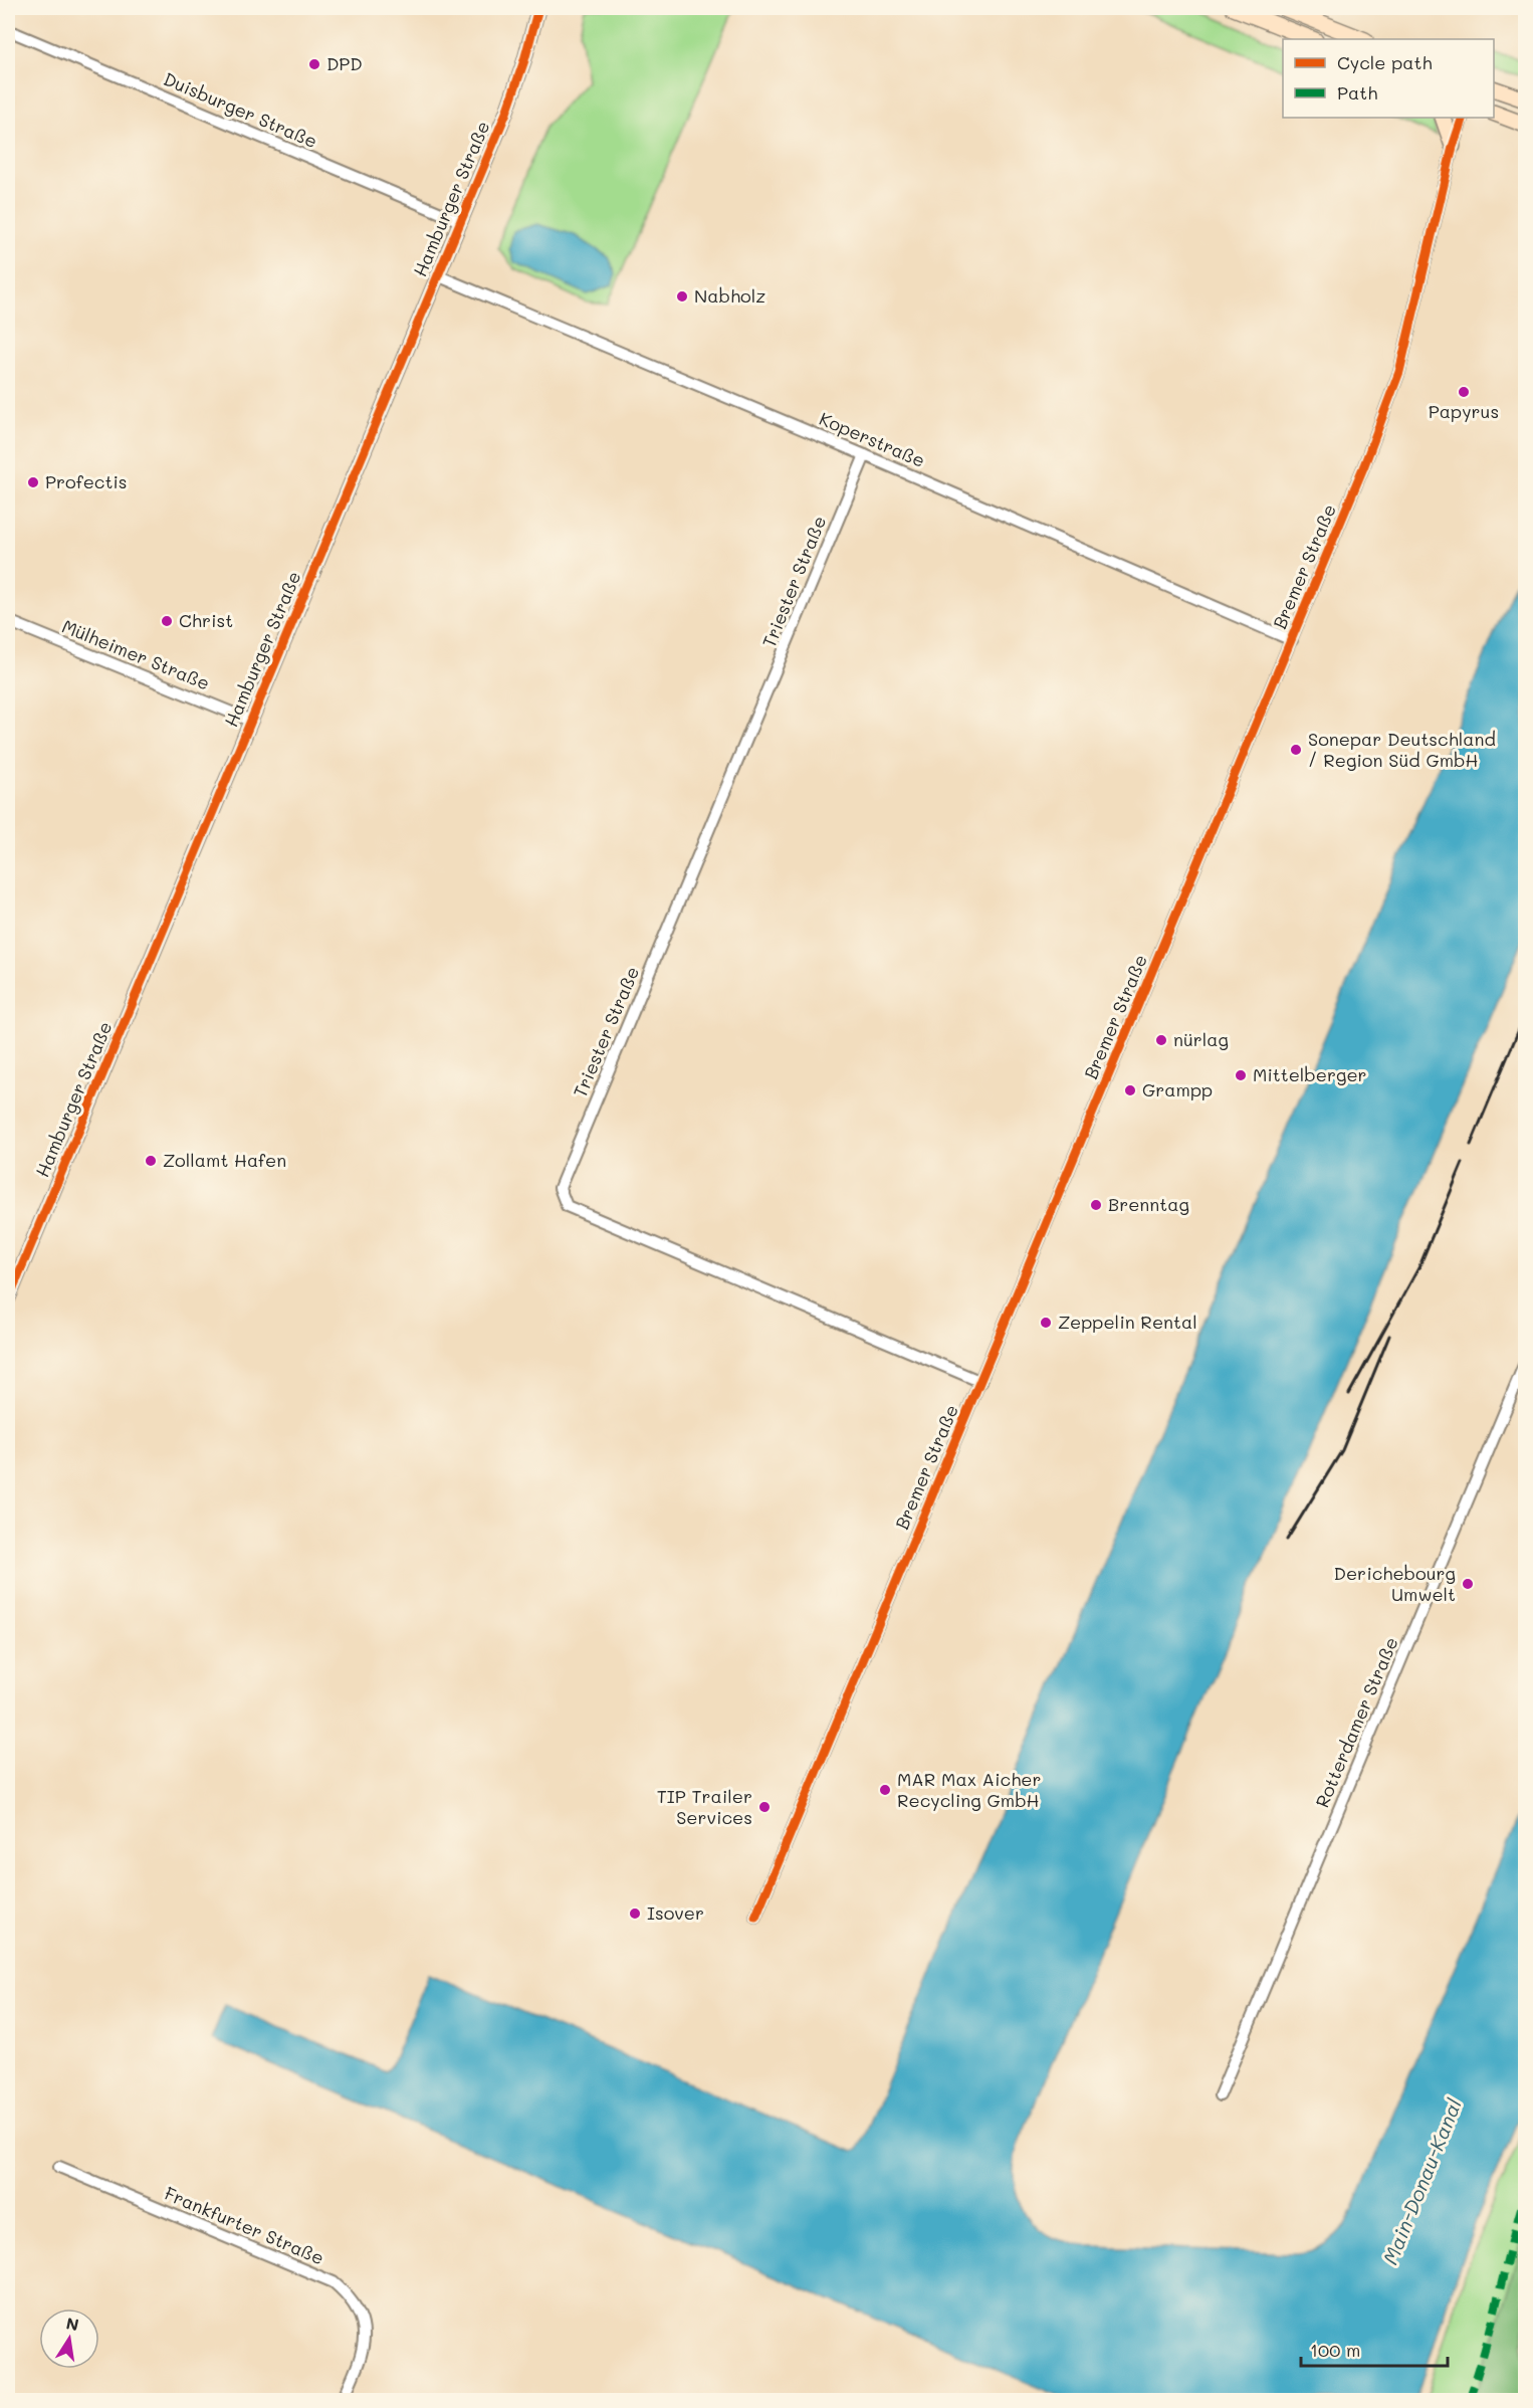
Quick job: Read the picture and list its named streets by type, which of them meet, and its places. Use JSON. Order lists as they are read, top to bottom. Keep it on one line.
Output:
{"streets":{"street":["Duisburger Straße","Hamburger Straße","Koperstraße","Bremer Straße","Triester Straße","Mülheimer Straße","Rotterdamer Straße","Frankfurter Straße"]},"crossings":[["Duisburger Straße","Hamburger Straße"],["Hamburger Straße","Koperstraße"],["Hamburger Straße","Mülheimer Straße"],["Koperstraße","Bremer Straße"],["Koperstraße","Triester Straße"],["Bremer Straße","Triester Straße"]],"water":["Main-Donau-Kanal"],"places":["DPD","Nabholz","Papyrus","Profectis","Christ","Sonepar Deutschland / Region Süd GmbH","nürlag","Mittelberger","Grampp","Zollamt Hafen","Brenntag","Zeppelin Rental","Derichebourg Umwelt","MAR Max Aicher Recycling GmbH","TIP Trailer Services","Isover"],"legend":["Cycle path","Path"],"scale_bar":"100 m","north":"top"}
